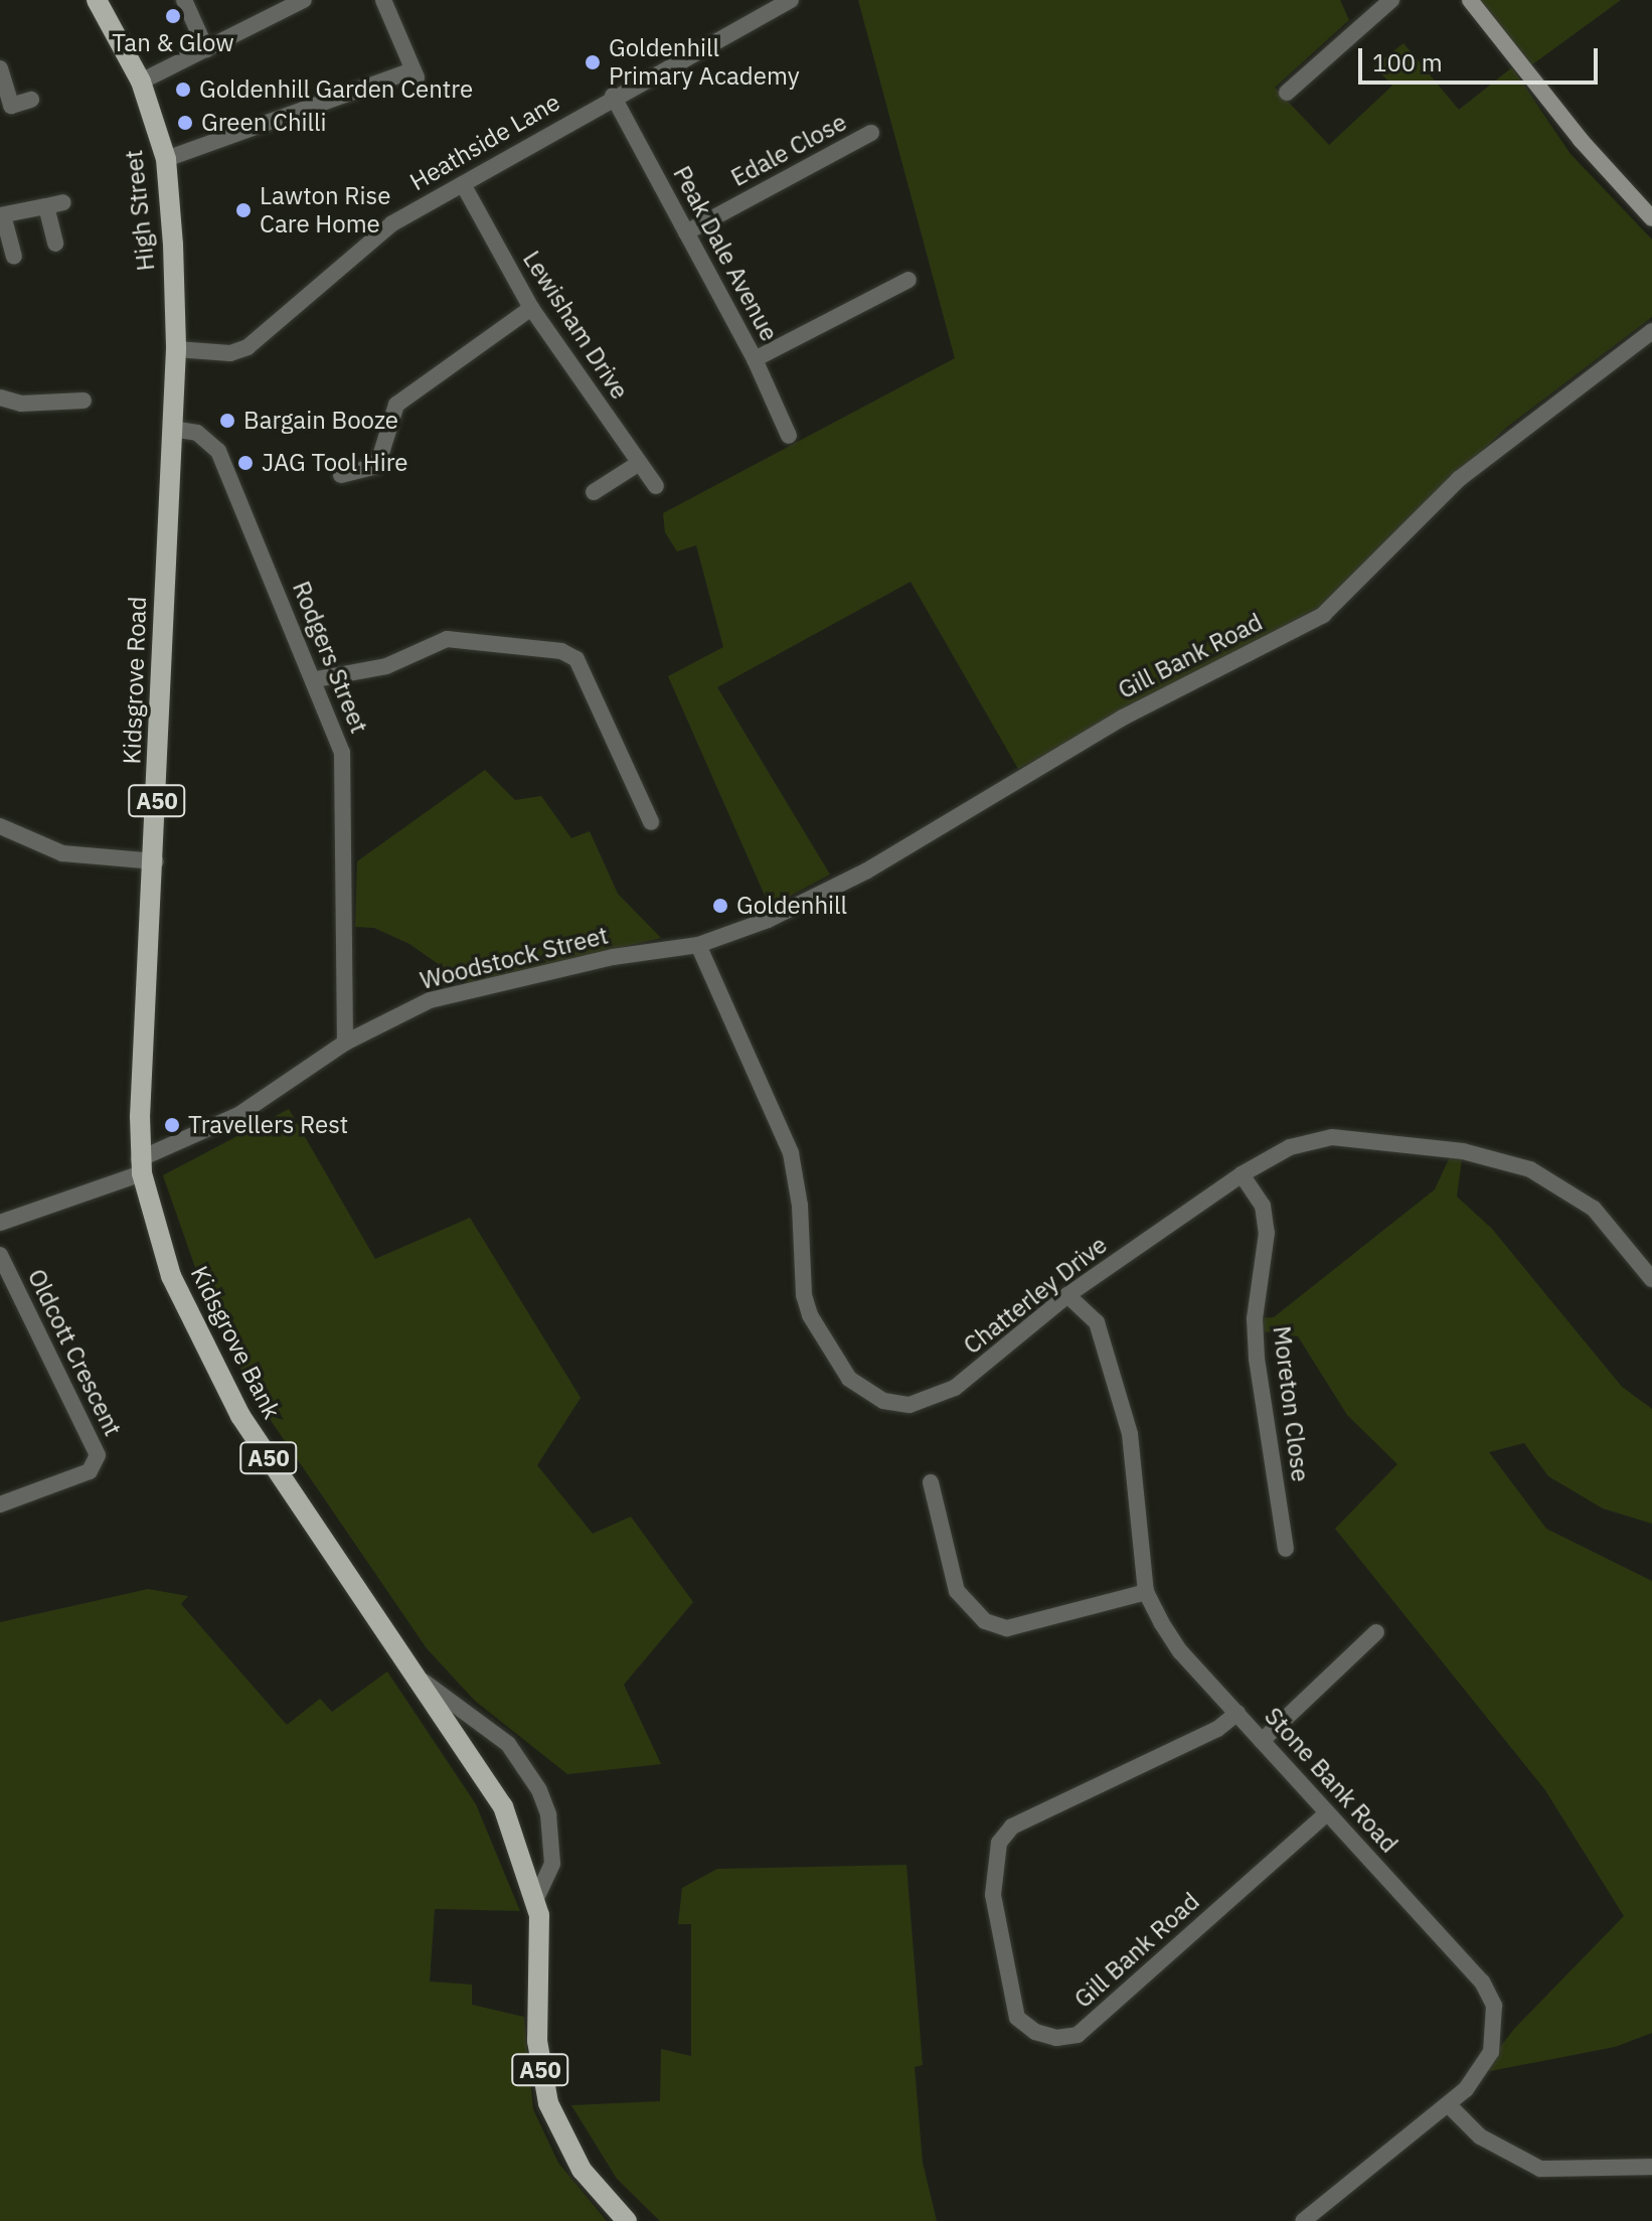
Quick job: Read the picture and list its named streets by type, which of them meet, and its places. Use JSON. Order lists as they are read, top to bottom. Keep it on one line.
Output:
{"streets":{"main road":["High Street","Kidsgrove Road","A50","Kidsgrove Bank"],"street":["Heathside Lane","Edale Close","Peak Dale Avenue","Lewisham Drive","Gill Bank Road","Rodgers Street","Woodstock Street","Chatterley Drive","Oldcott Crescent","Moreton Close","Stone Bank Road"]},"crossings":[["Heathside Lane","High Street"],["Heathside Lane","Peak Dale Avenue"],["Heathside Lane","Lewisham Drive"],["Edale Close","Peak Dale Avenue"],["High Street","Rodgers Street"],["High Street","Kidsgrove Road"],["Gill Bank Road","Woodstock Street"],["Gill Bank Road","Chatterley Drive"],["Gill Bank Road","Stone Bank Road"],["Rodgers Street","Kidsgrove Road"],["Rodgers Street","Woodstock Street"],["Kidsgrove Road","Woodstock Street"],["Kidsgrove Road","Kidsgrove Bank"],["Woodstock Street","Chatterley Drive"],["Woodstock Street","Kidsgrove Bank"],["Chatterley Drive","Moreton Close"],["Chatterley Drive","Stone Bank Road"]],"places":["Tan & Glow","Goldenhill Primary Academy","Goldenhill Garden Centre","Green Chilli","Lawton Rise Care Home","Bargain Booze","JAG Tool Hire","Goldenhill","Travellers Rest"],"scale_bar":"100 m"}
